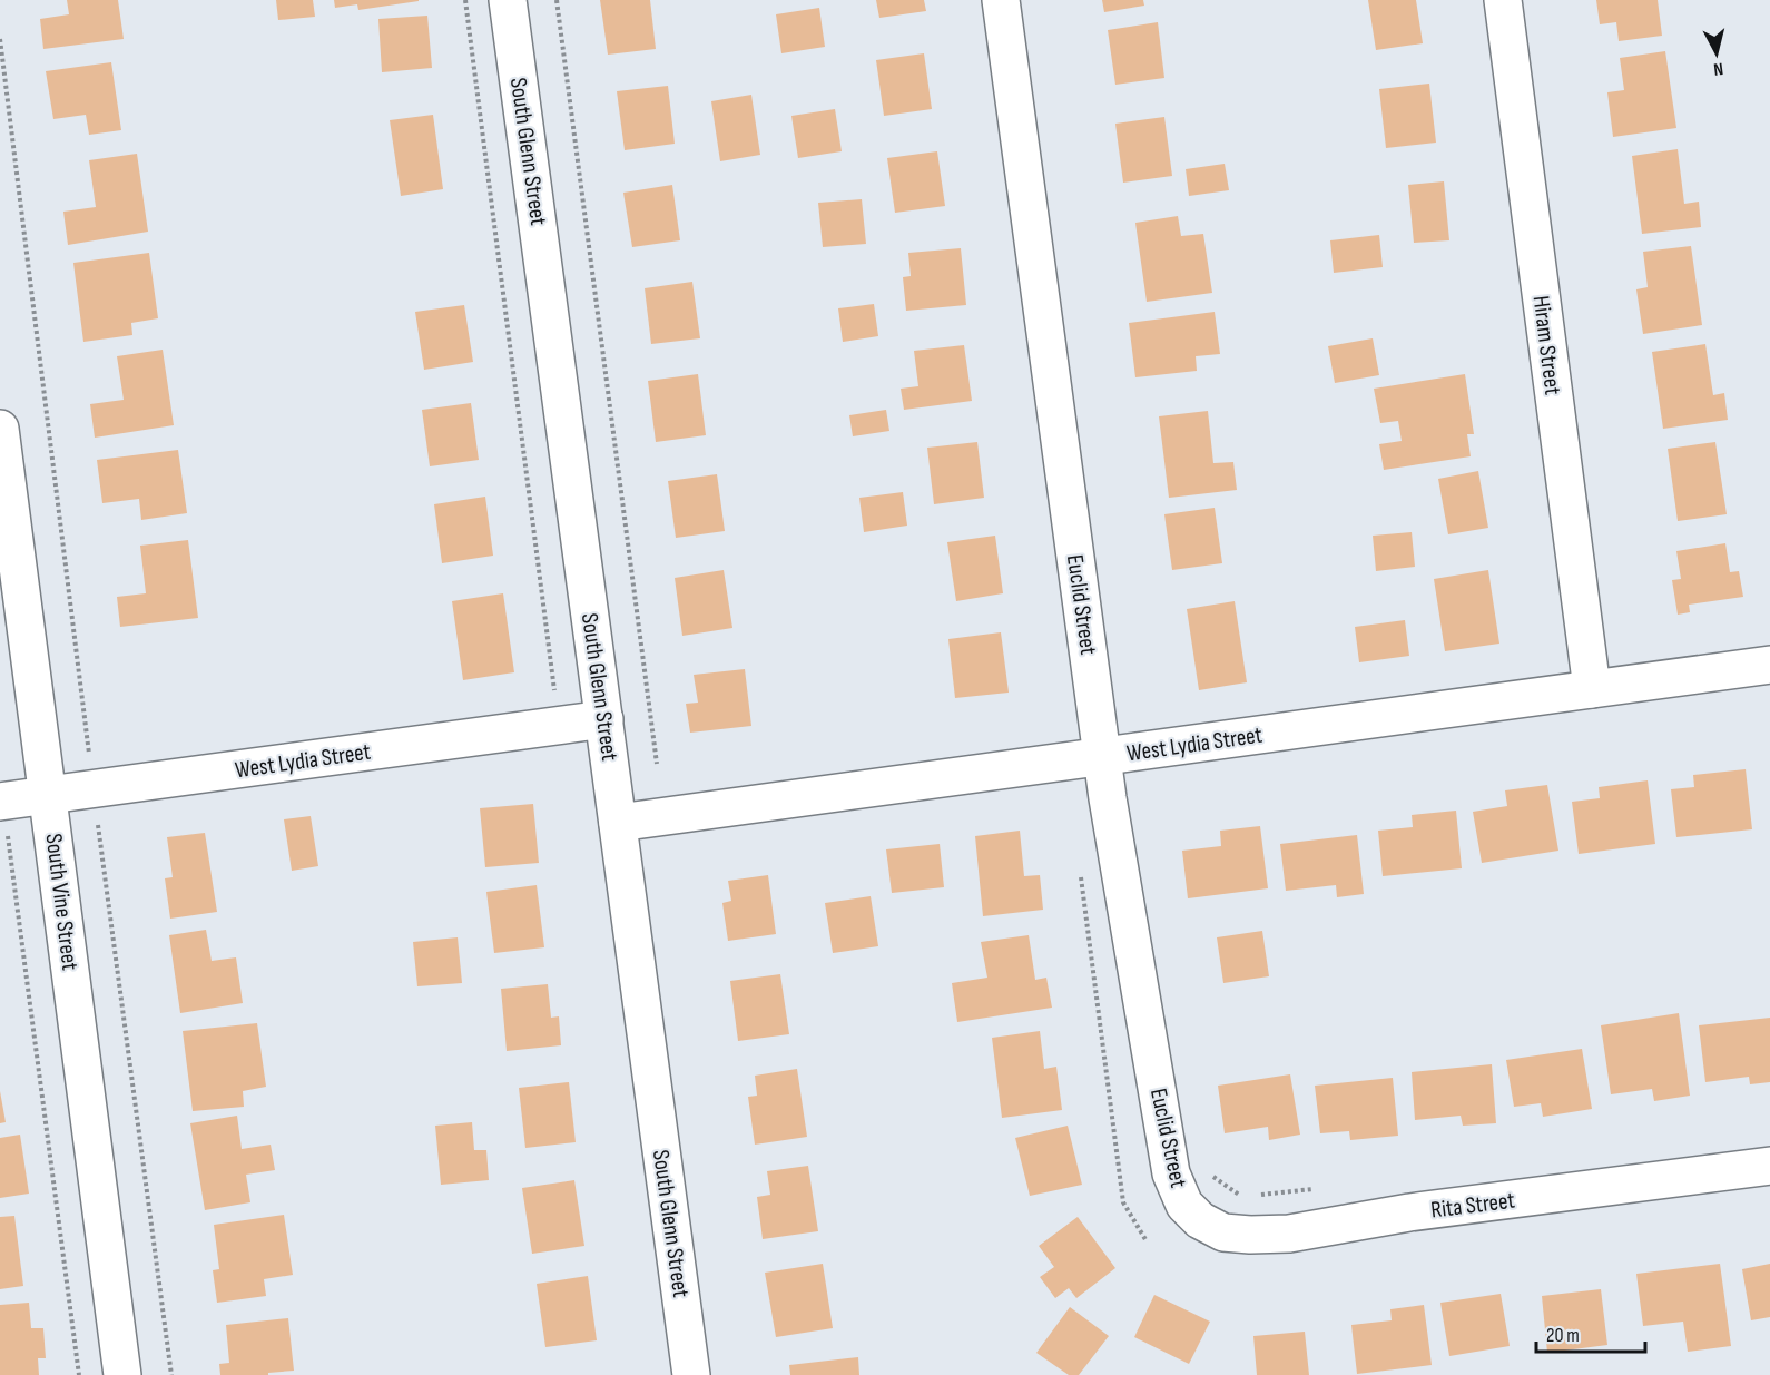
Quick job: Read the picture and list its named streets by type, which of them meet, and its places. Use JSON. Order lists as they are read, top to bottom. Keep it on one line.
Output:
{"streets":{"street":["South Glenn Street","Hiram Street","Euclid Street","West Lydia Street","South Vine Street","Rita Street"]},"crossings":[["South Glenn Street","West Lydia Street"],["Hiram Street","West Lydia Street"],["Euclid Street","West Lydia Street"],["Euclid Street","Rita Street"],["West Lydia Street","South Vine Street"]],"scale_bar":"20 m","north":"bottom"}
